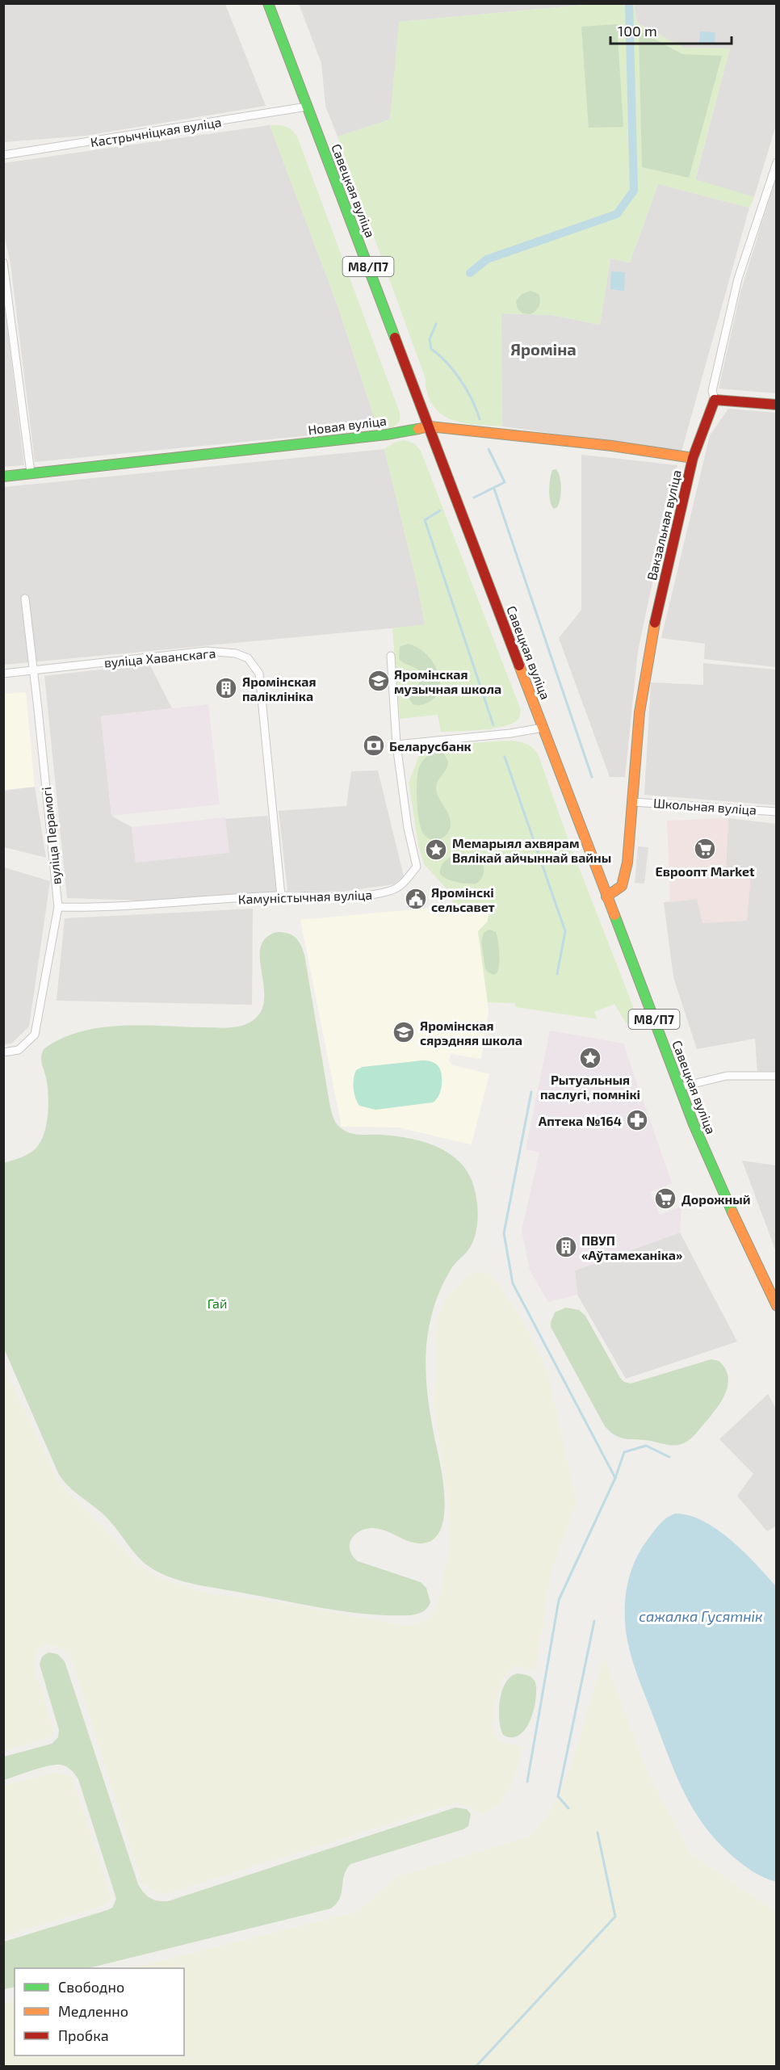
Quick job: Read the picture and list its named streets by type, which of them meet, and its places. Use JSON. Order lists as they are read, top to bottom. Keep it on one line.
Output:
{"streets":{"main road":["Савецкая вуліца","М8/П7","Новая вуліца","Вакзальная вуліца"],"street":["Кастрычніцкая вуліца","вуліца Хаванскага","Школьная вуліца","вуліца Перамогі","Камуністычная вуліца"]},"crossings":[["Кастрычніцкая вуліца","Савецкая вуліца"],["Савецкая вуліца","Новая вуліца"],["Савецкая вуліца","Вакзальная вуліца"],["Новая вуліца","Вакзальная вуліца"],["Вакзальная вуліца","Школьная вуліца"],["вуліца Хаванскага","вуліца Перамогі"],["вуліца Хаванскага","Камуністычная вуліца"],["вуліца Перамогі","Камуністычная вуліца"]],"districts":["Яроміна"],"water":["сажалка Гусятнік"],"parks":["Гай"],"places":{"school or university":["Яромінская музычная школа","Яромінская сярэдняя школа"],"building":["Яромінская паліклініка","ПВУП «Аўтамеханіка»"],"bank":["Беларусбанк"],"supermarket":["Евроопт Market","Дорожный"],"place":["Мемарыял ахвярам Вялікай айчыннай вайны","Рытуальныя паслугі, помнікі"],"public building":["Яромінскі сельсавет"],"pharmacy":["Аптека №164"]},"legend":["Свободно","Медленно","Пробка"],"scale_bar":"100 m"}
